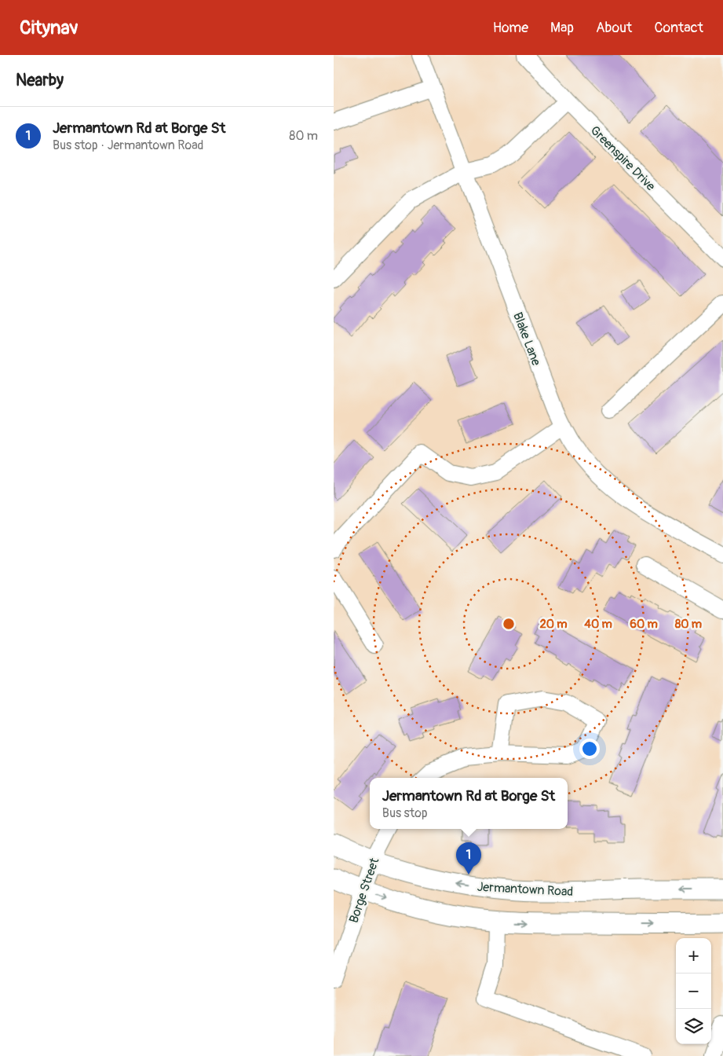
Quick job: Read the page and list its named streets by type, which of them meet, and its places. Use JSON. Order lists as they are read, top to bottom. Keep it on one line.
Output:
{"streets":{"main road":["Jermantown Road"],"street":["Greenspire Drive","Blake Lane","Borge Street"]},"crossings":[["Jermantown Road","Borge Street"]],"page":{"header":"Citynav","nav":["Home","Map","About","Contact"],"heading":"Nearby","list":[{"mark":"1","name":"Jermantown Rd at Borge St","note":"Bus stop · Jermantown Road","value":"80 m"}],"popup":["Jermantown Rd at Borge St","Bus stop"],"pins":"1","map_buttons":["+","−"]},"rings":["20 m","40 m","60 m","80 m"]}
